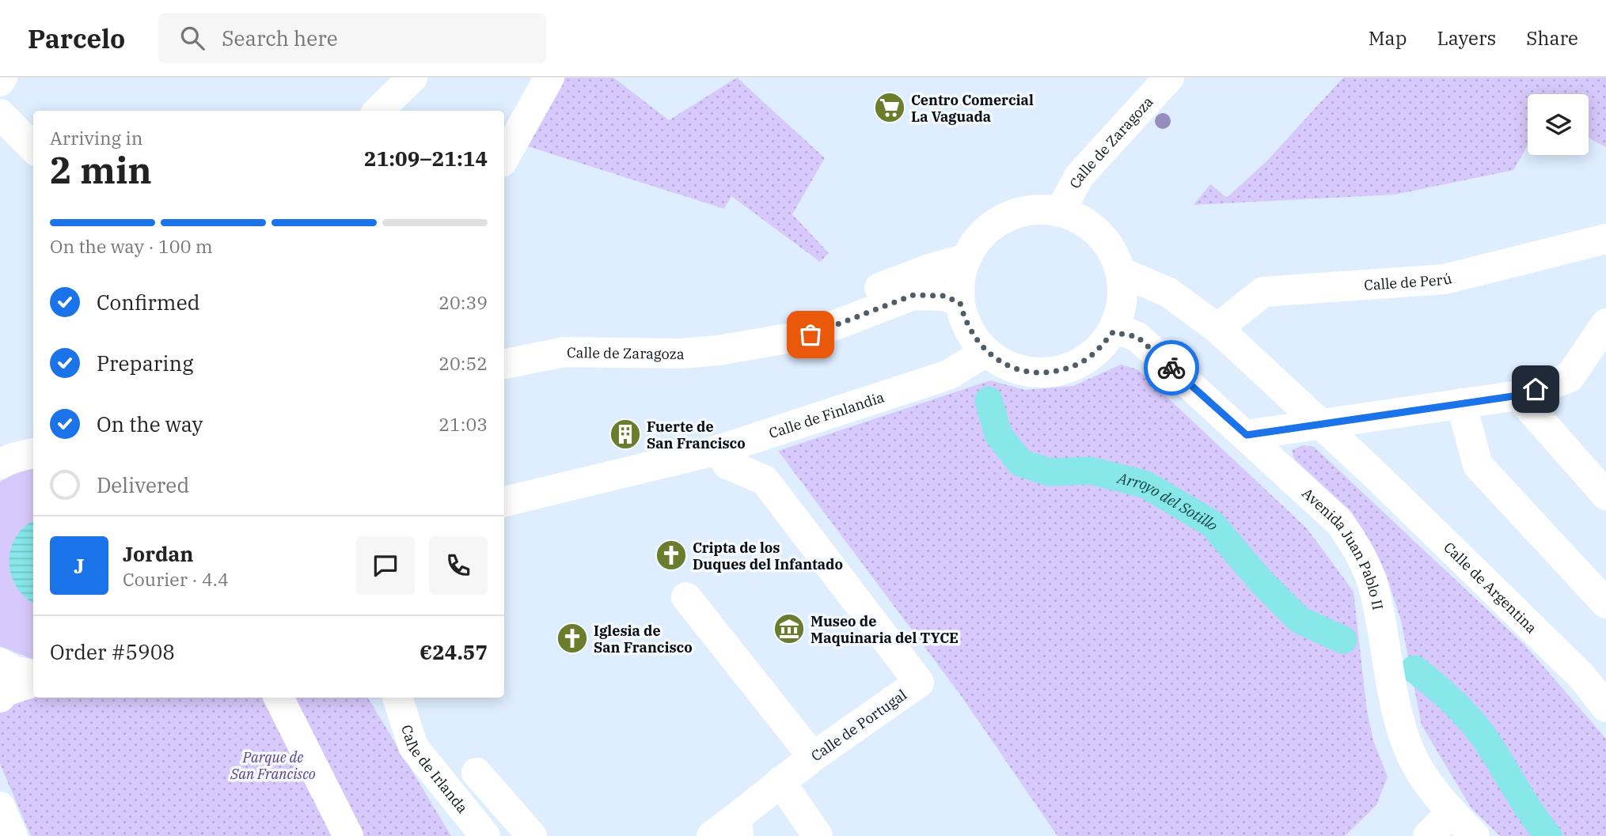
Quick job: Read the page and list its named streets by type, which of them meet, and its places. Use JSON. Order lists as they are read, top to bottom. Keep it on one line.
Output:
{"streets":{"street":["Calle de Zaragoza","Calle de Perú","Calle de Finlandia","Avenida Juan Pablo II","Calle de Argentina","Calle de Portugal","Calle de Irlanda"]},"crossings":[["Calle de Zaragoza","Calle de Finlandia"],["Calle de Zaragoza","Avenida Juan Pablo II"],["Calle de Zaragoza","Calle de Argentina"],["Calle de Perú","Calle de Argentina"],["Calle de Finlandia","Avenida Juan Pablo II"],["Calle de Finlandia","Calle de Argentina"],["Calle de Finlandia","Calle de Portugal"],["Avenida Juan Pablo II","Calle de Argentina"]],"water":["Arroyo del Sotillo"],"parks":["Parque de San Francisco"],"places":{"supermarket":["Centro Comercial La Vaguada"],"building":["Fuerte de San Francisco"],"church":["Cripta de los Duques del Infantado","Iglesia de San Francisco"],"museum":["Museo de Maquinaria del TYCE"]},"page":{"header":"Parcelo","search":"Search here","nav":["Map","Layers","Share"],"heading":["2 min","Arriving in","21:09–21:14"],"panel":["Jordan","Courier · 4.4","Order #5908","€24.57"],"bar":"On the way · 100 m","list":[["Confirmed","20:39"],["Preparing","20:52"],["On the way","21:03"],"Delivered"],"round":"J"}}
